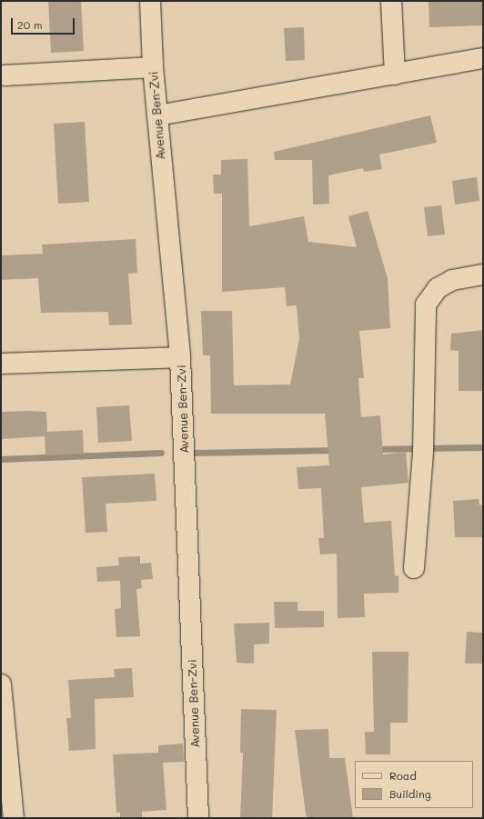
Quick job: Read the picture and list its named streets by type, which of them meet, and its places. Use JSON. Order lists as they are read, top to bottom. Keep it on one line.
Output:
{"streets":{"street":["Avenue Ben-Zvi"]},"legend":["Road","Building"],"scale_bar":"20 m"}
